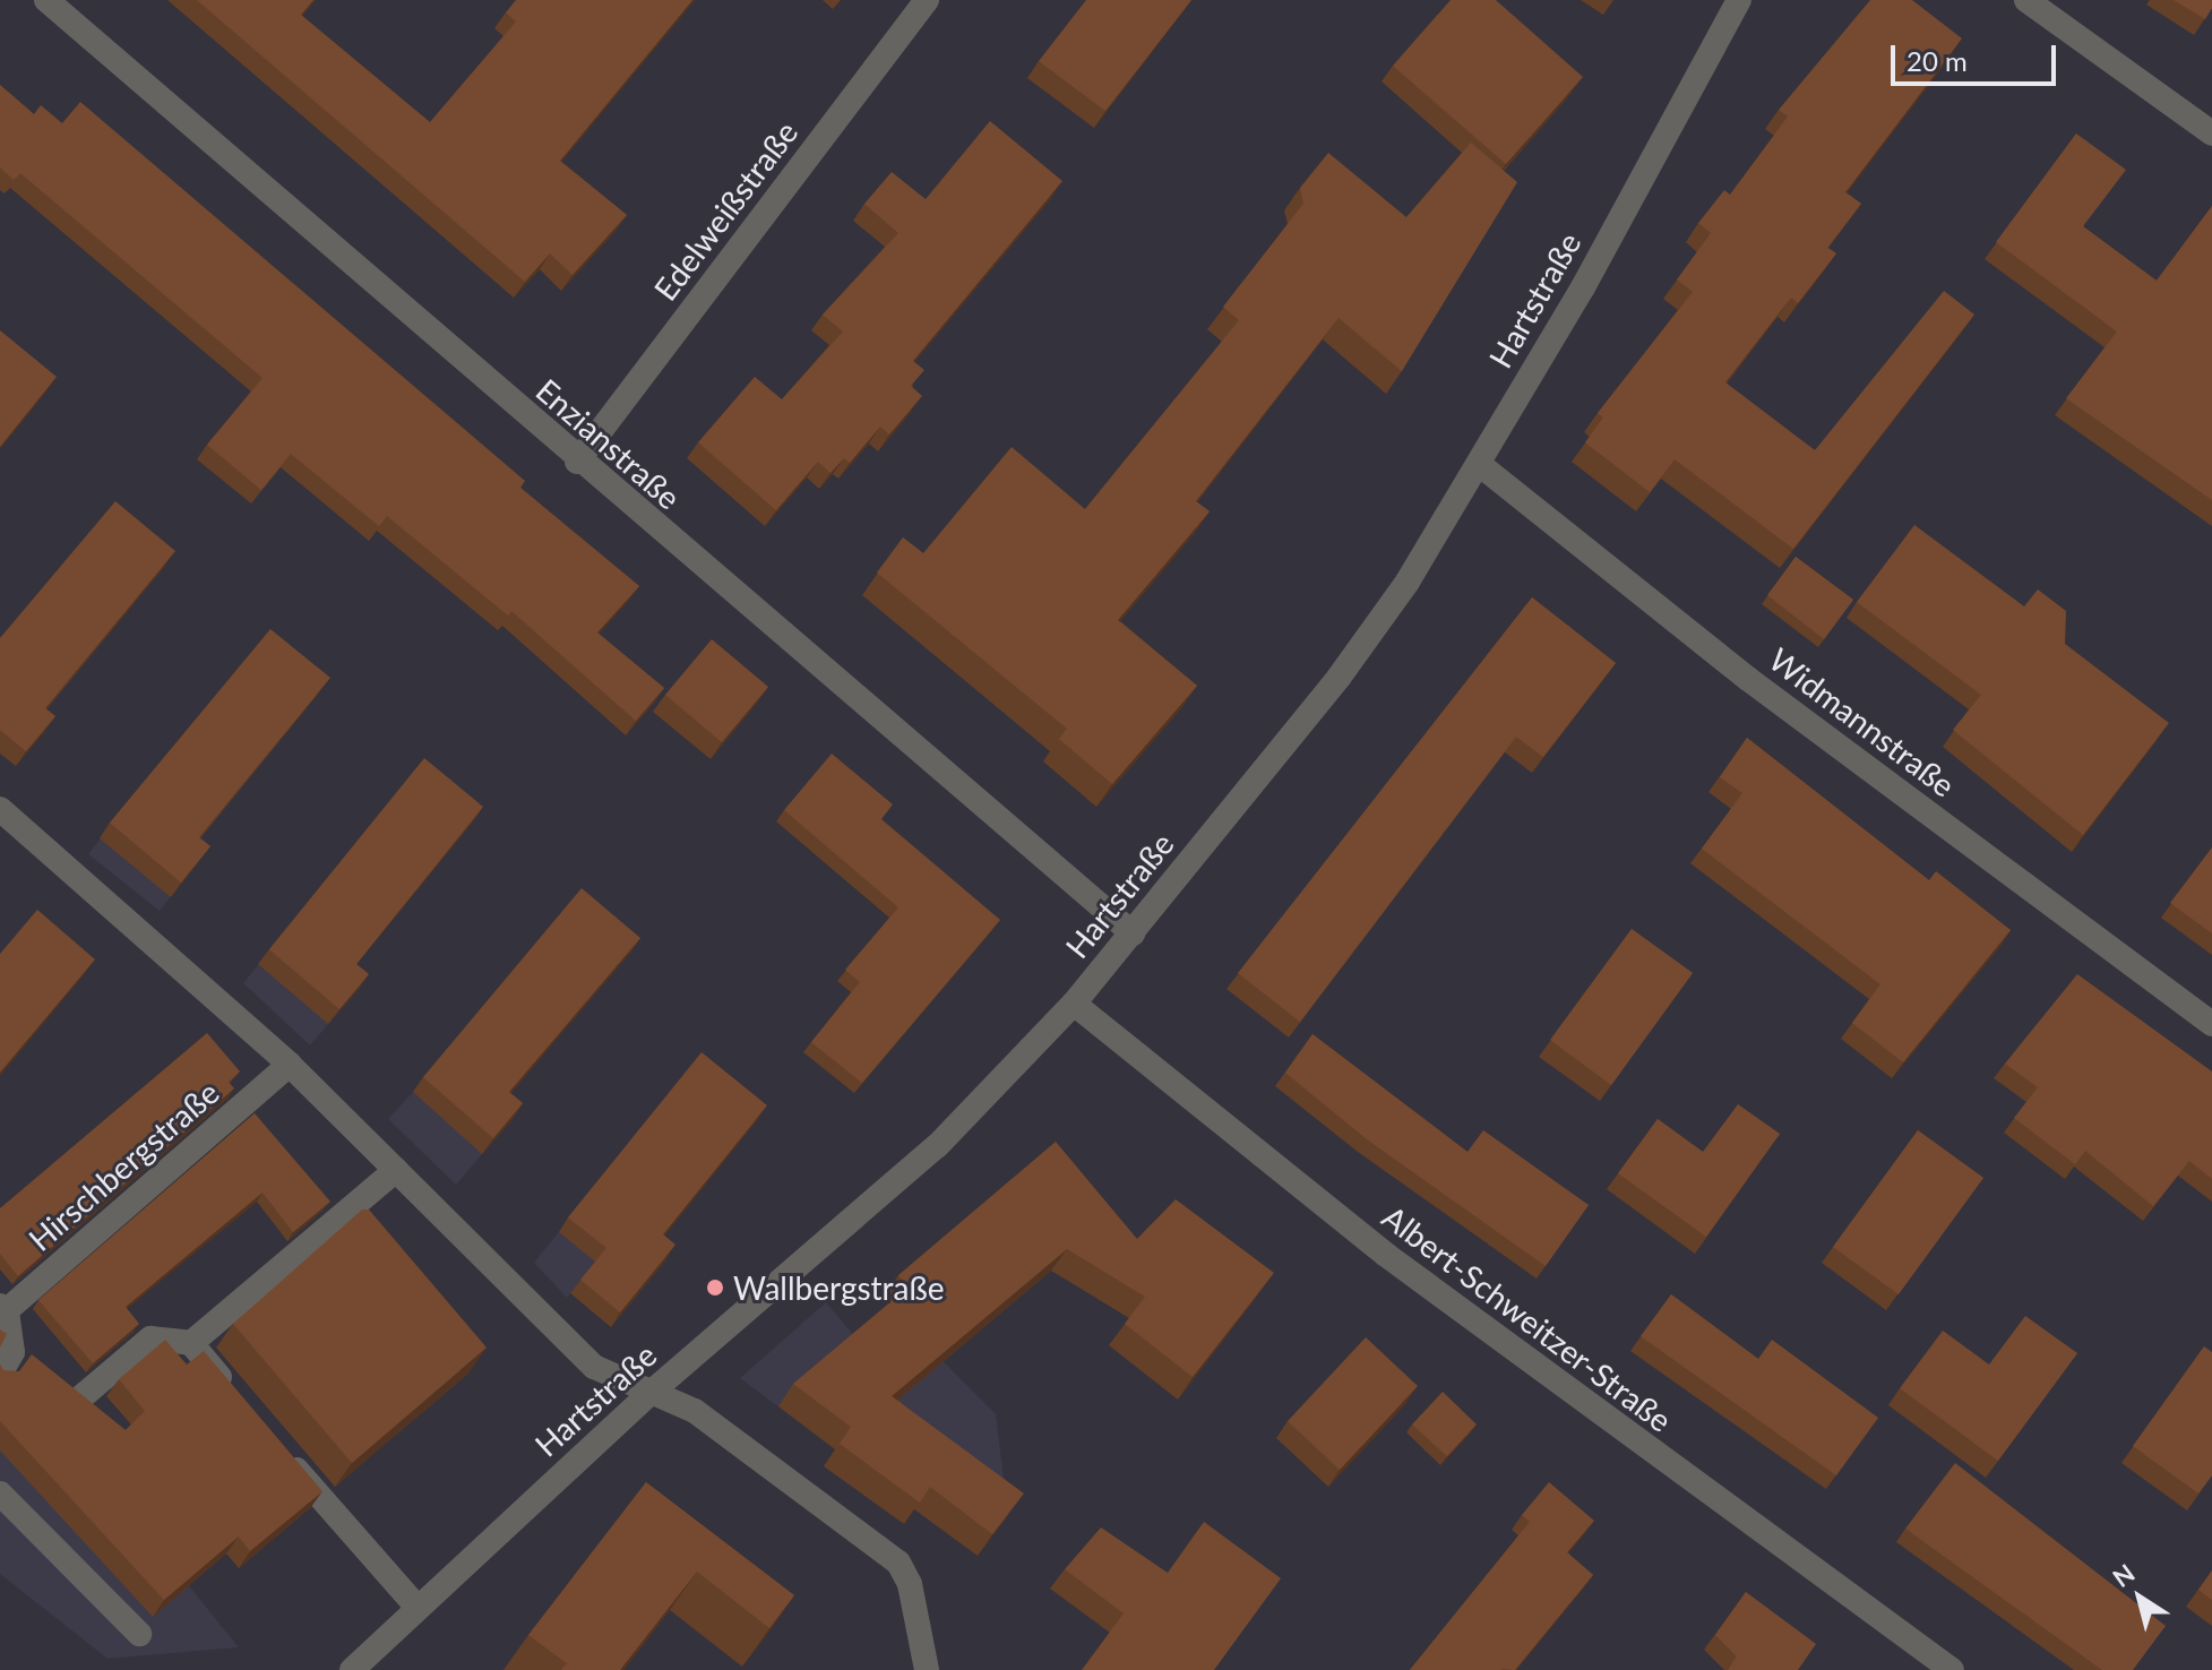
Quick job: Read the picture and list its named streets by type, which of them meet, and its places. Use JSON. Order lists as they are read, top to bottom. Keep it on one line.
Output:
{"streets":{"street":["Edelweißstraße","Hartstraße","Enzianstraße","Widmannstraße","Hirschbergstraße","Albert-Schweitzer-Straße"]},"crossings":[["Edelweißstraße","Enzianstraße"],["Hartstraße","Enzianstraße"],["Hartstraße","Widmannstraße"],["Hartstraße","Albert-Schweitzer-Straße"]],"places":["Wallbergstraße"],"scale_bar":"20 m","north":"top left"}
